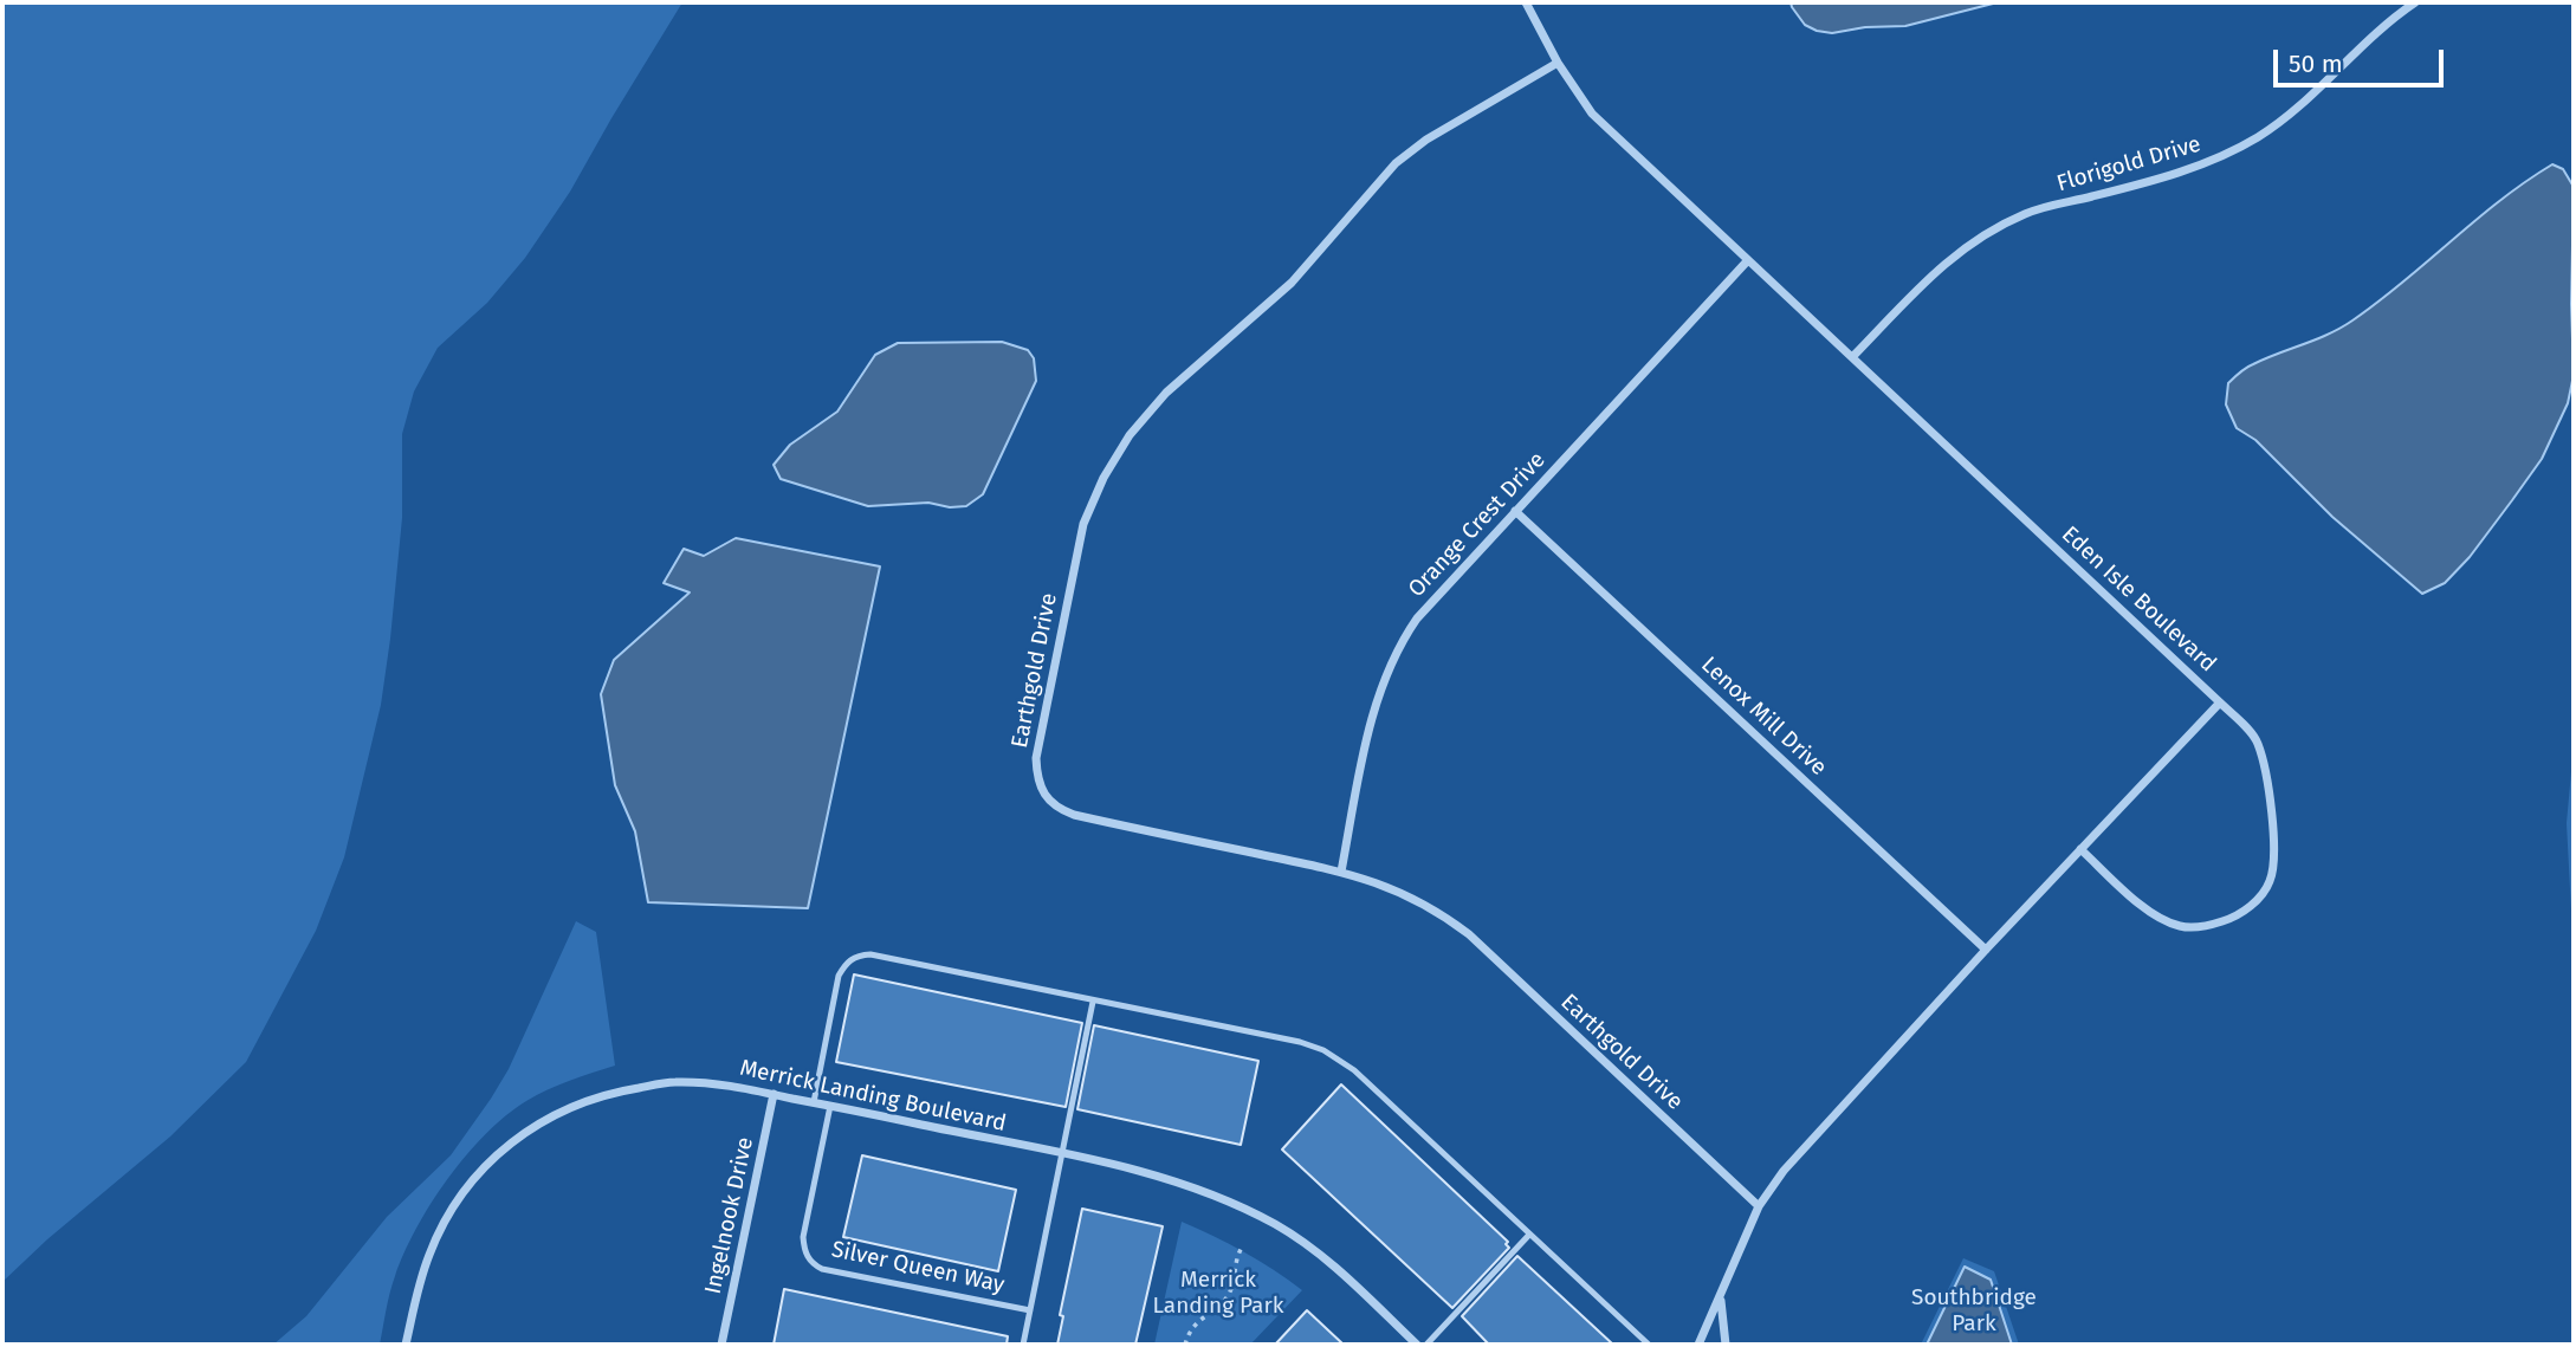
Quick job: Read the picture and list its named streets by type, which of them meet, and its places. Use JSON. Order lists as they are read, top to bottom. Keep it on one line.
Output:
{"streets":{"street":["Florigold Drive","Orange Crest Drive","Eden Isle Boulevard","Earthgold Drive","Lenox Mill Drive","Merrick Landing Boulevard","Ingelnook Drive"],"lane":["Silver Queen Way"]},"crossings":[["Florigold Drive","Eden Isle Boulevard"],["Orange Crest Drive","Eden Isle Boulevard"],["Orange Crest Drive","Earthgold Drive"],["Orange Crest Drive","Lenox Mill Drive"],["Eden Isle Boulevard","Earthgold Drive"],["Eden Isle Boulevard","Lenox Mill Drive"],["Merrick Landing Boulevard","Ingelnook Drive"],["Merrick Landing Boulevard","Silver Queen Way"]],"parks":["Merrick Landing Park","Southbridge Park"],"scale_bar":"50 m"}
